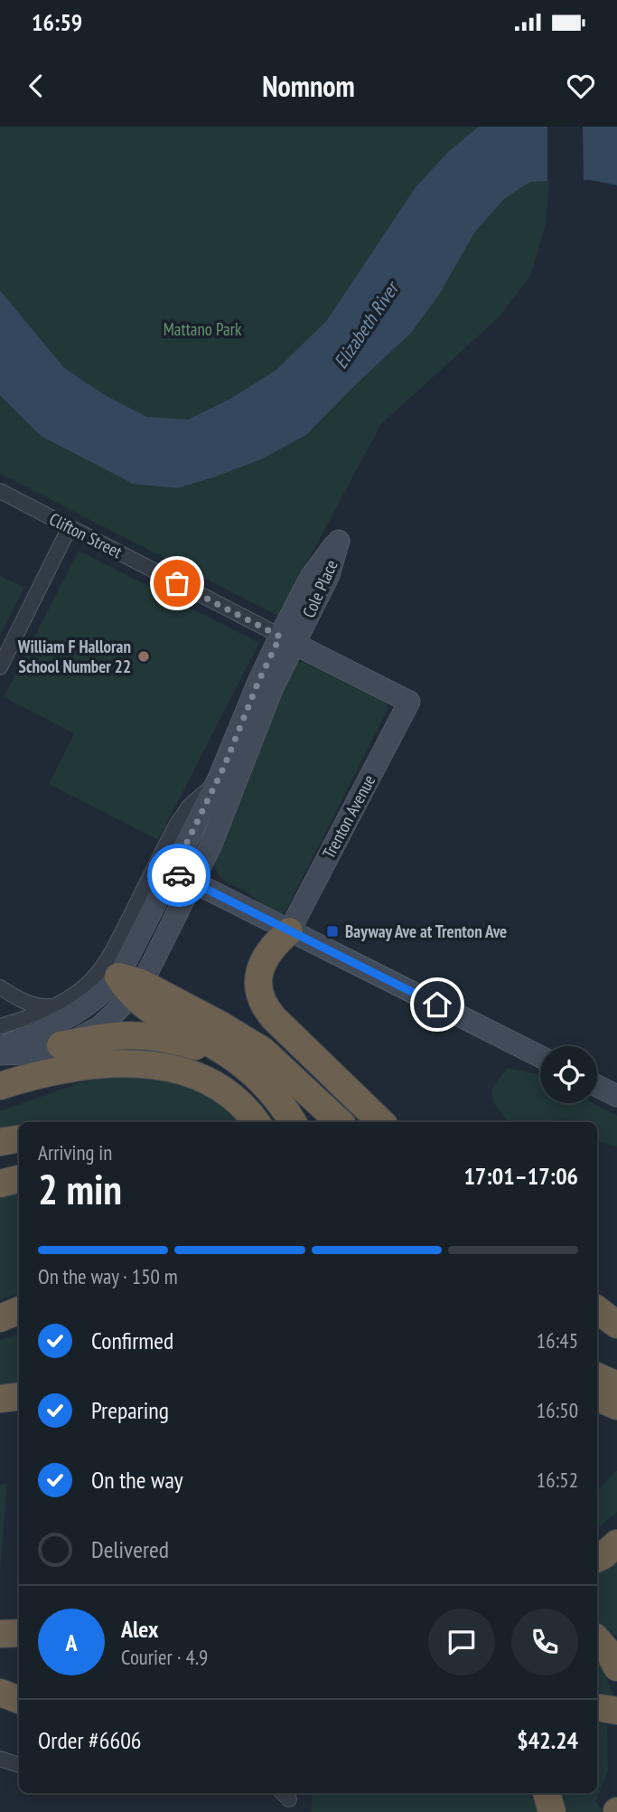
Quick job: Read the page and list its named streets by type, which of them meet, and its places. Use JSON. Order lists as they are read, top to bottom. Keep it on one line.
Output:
{"streets":{"street":["Clifton Street","Trenton Avenue"]},"crossings":[["Clifton Street","Trenton Avenue"]],"water":["Elizabeth River"],"parks":["Mattano Park"],"places":{"other":["William F Halloran School Number 22"],"transit":["Bayway Ave at Trenton Ave"]},"page":{"status":"16:59","header":"Nomnom","heading":["2 min","Arriving in","17:01–17:06"],"panel":["Alex","Courier · 4.9","Order #6606","$42.24"],"bar":"On the way · 150 m","list":[["Confirmed","16:45"],["Preparing","16:50"],["On the way","16:52"],"Delivered"],"round":"A"}}
